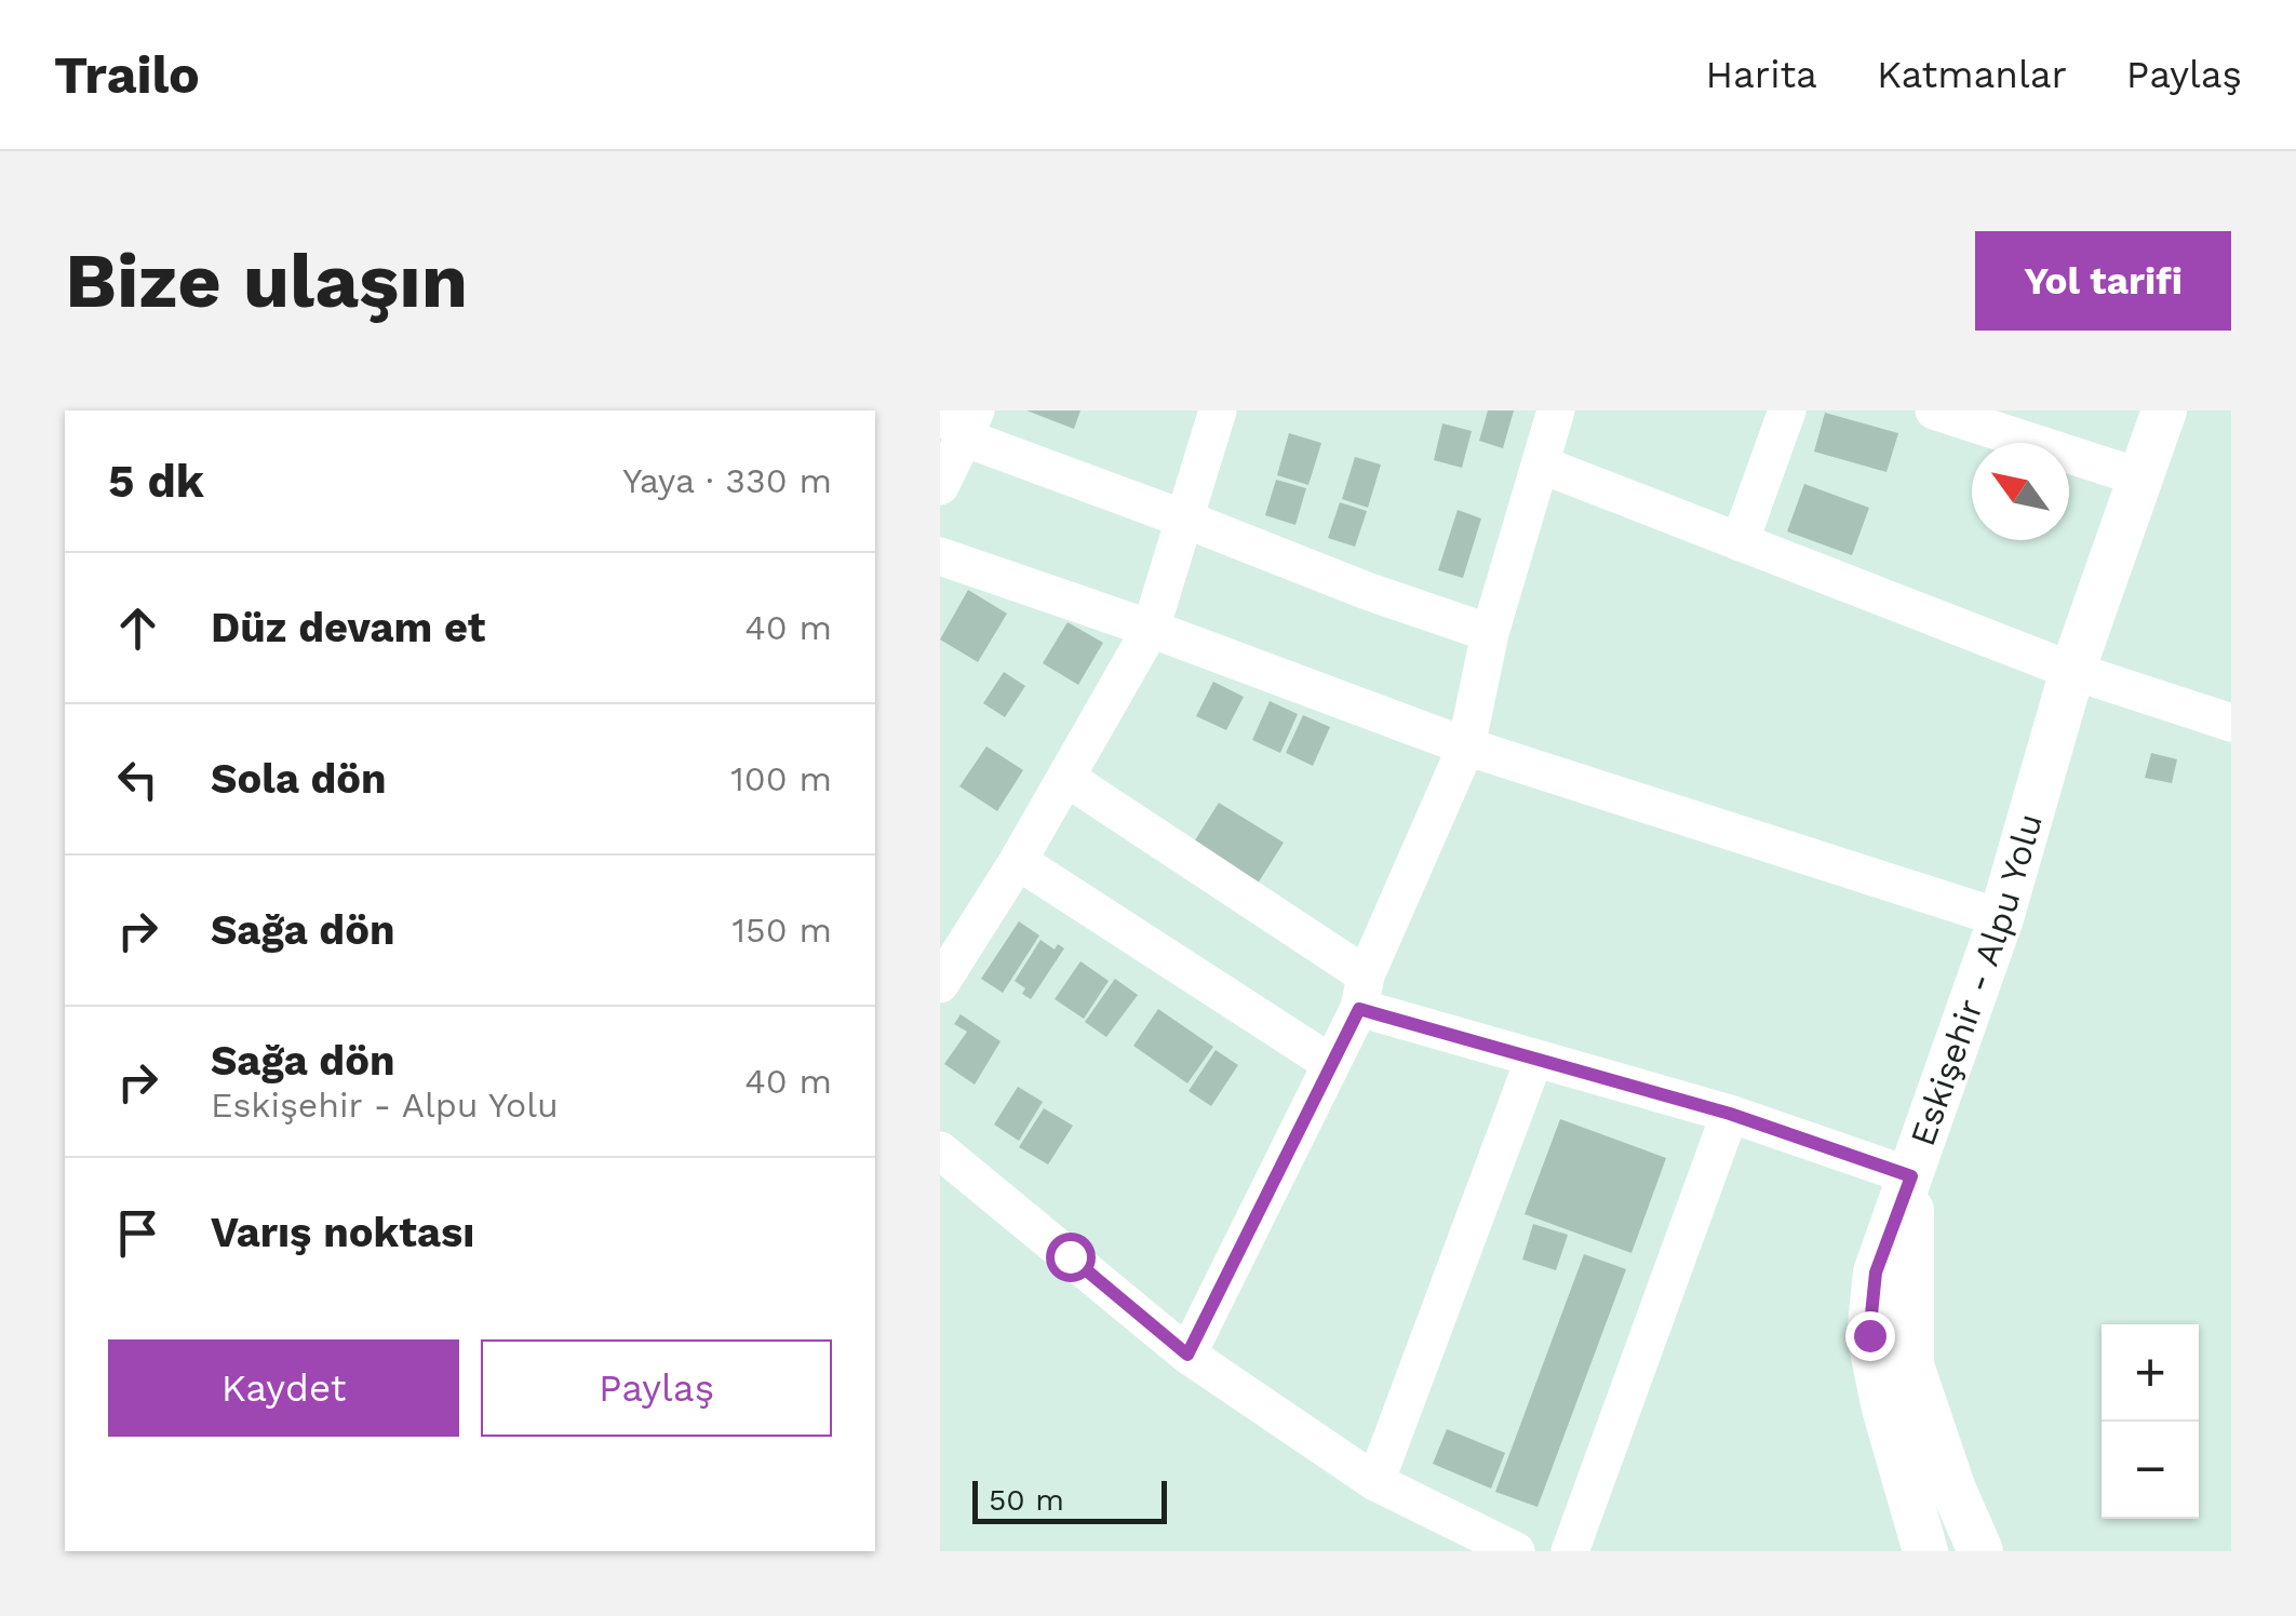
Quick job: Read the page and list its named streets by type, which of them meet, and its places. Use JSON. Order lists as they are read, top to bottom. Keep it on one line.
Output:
{"streets":{"main road":["Eskişehir - Alpu Yolu"]},"scale_bar":"50 m","north":"top left","page":{"header":"Trailo","nav":["Harita","Katmanlar","Paylaş"],"buttons":["Yol tarifi",["Kaydet","Paylaş"]],"title":"Bize ulaşın","heading":["5 dk","Yaya · 330 m"],"list":[["Düz devam et","40 m"],["Sola dön","100 m"],["Sağa dön","150 m"],["Sağa dön","Eskişehir - Alpu Yolu","40 m"],"Varış noktası"],"map_buttons":["+","−"],"scale":"50 m"}}
